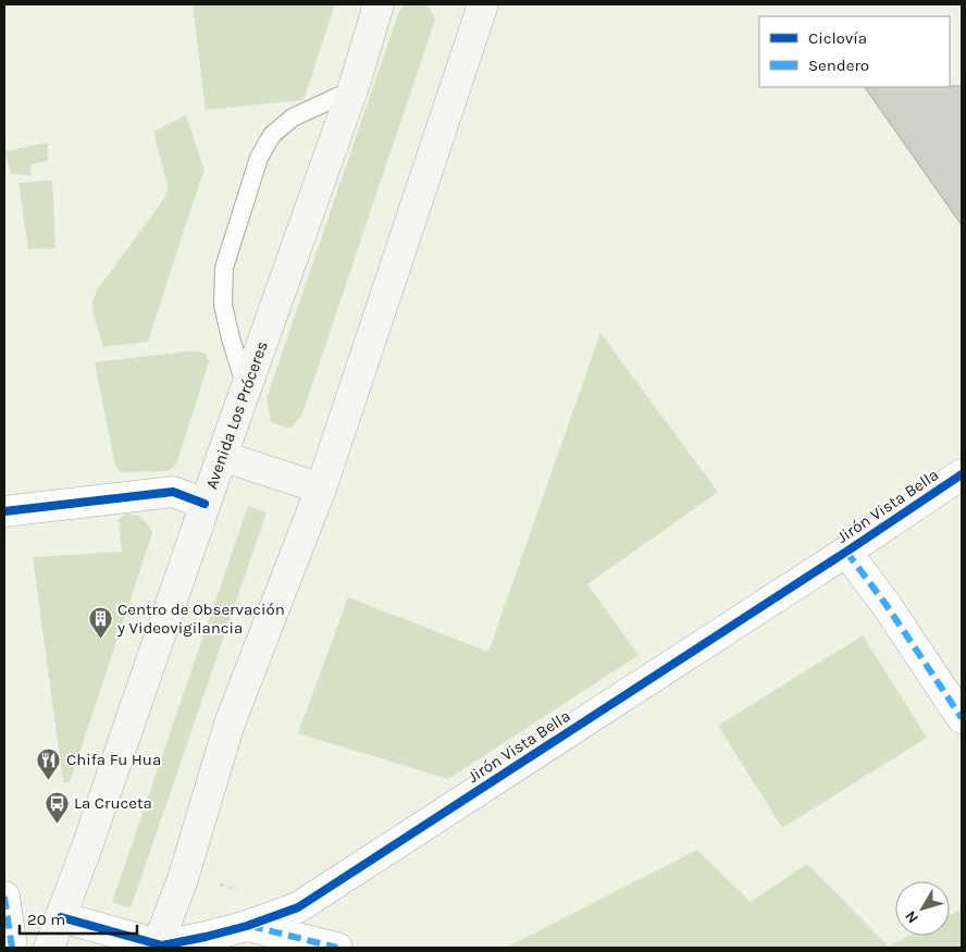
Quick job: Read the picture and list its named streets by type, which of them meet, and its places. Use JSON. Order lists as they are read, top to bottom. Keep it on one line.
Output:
{"streets":{"main road":["Avenida Los Próceres"],"street":["Jirón Vista Bella"]},"crossings":[["Avenida Los Próceres","Jirón Vista Bella"]],"places":{"building":["Centro de Observación y Videovigilancia"],"restaurant":["Chifa Fu Hua"],"bus stop":["La Cruceta"]},"legend":["Ciclovía","Sendero"],"scale_bar":"20 m","north":"bottom left"}
